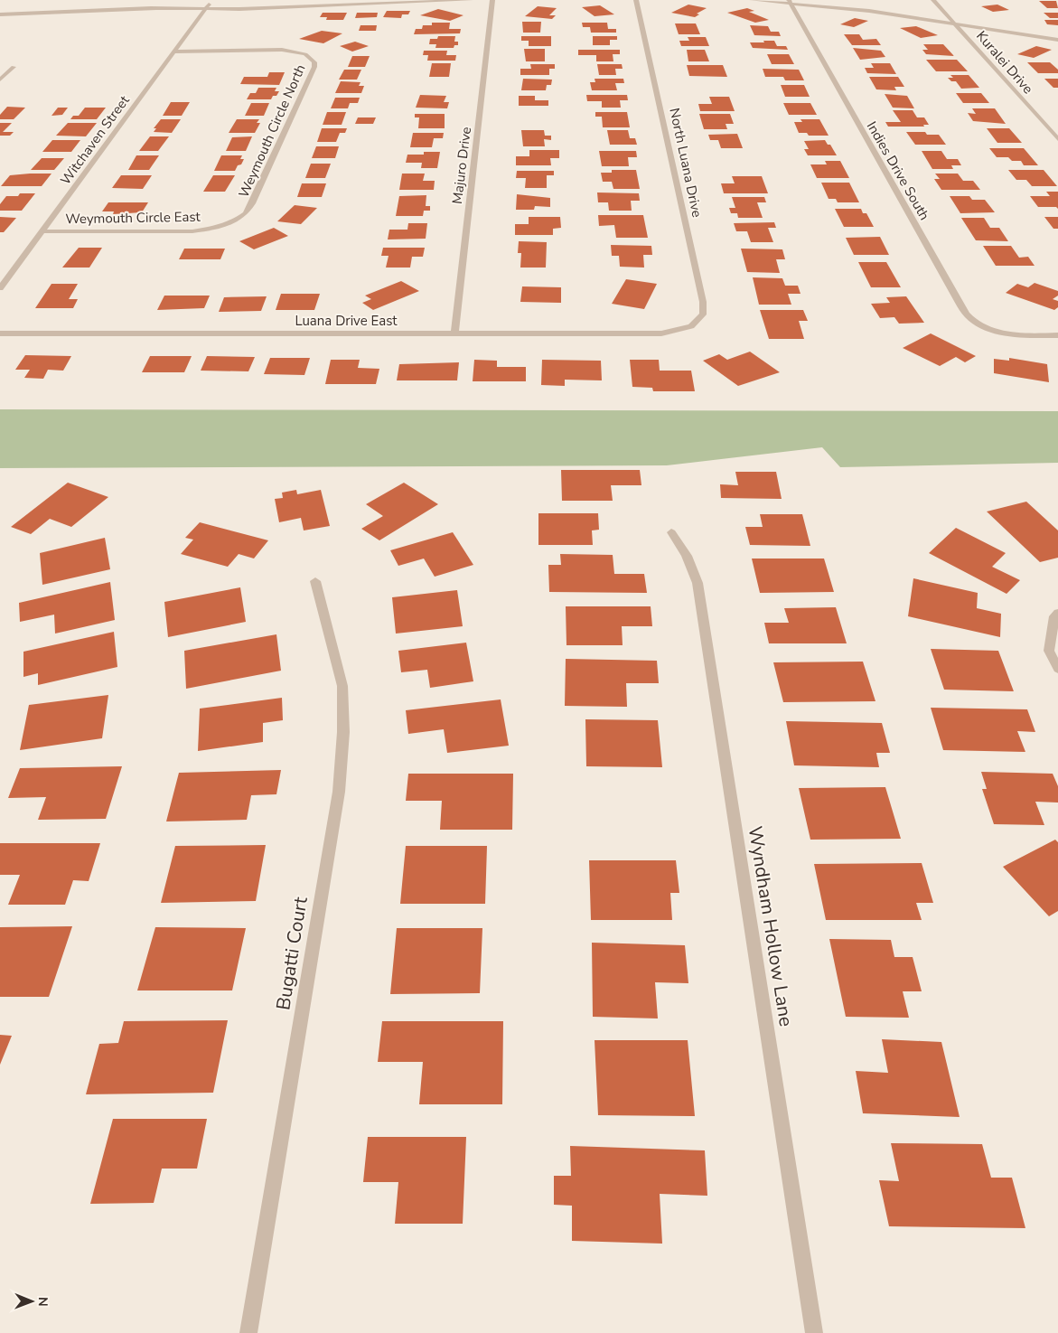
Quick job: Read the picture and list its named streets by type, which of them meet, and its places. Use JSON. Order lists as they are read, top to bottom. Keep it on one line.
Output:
{"streets":{"street":["Kuralei Drive","Weymouth Circle North","Witchaven Street","North Luana Drive","Majuro Drive","Indies Drive South","Weymouth Circle East","Luana Drive East","Wyndham Hollow Lane","Bugatti Court"]},"crossings":[["Weymouth Circle North","Witchaven Street"],["Weymouth Circle North","Weymouth Circle East"],["Witchaven Street","Weymouth Circle East"],["North Luana Drive","Luana Drive East"],["Majuro Drive","Luana Drive East"]],"north":"right"}
